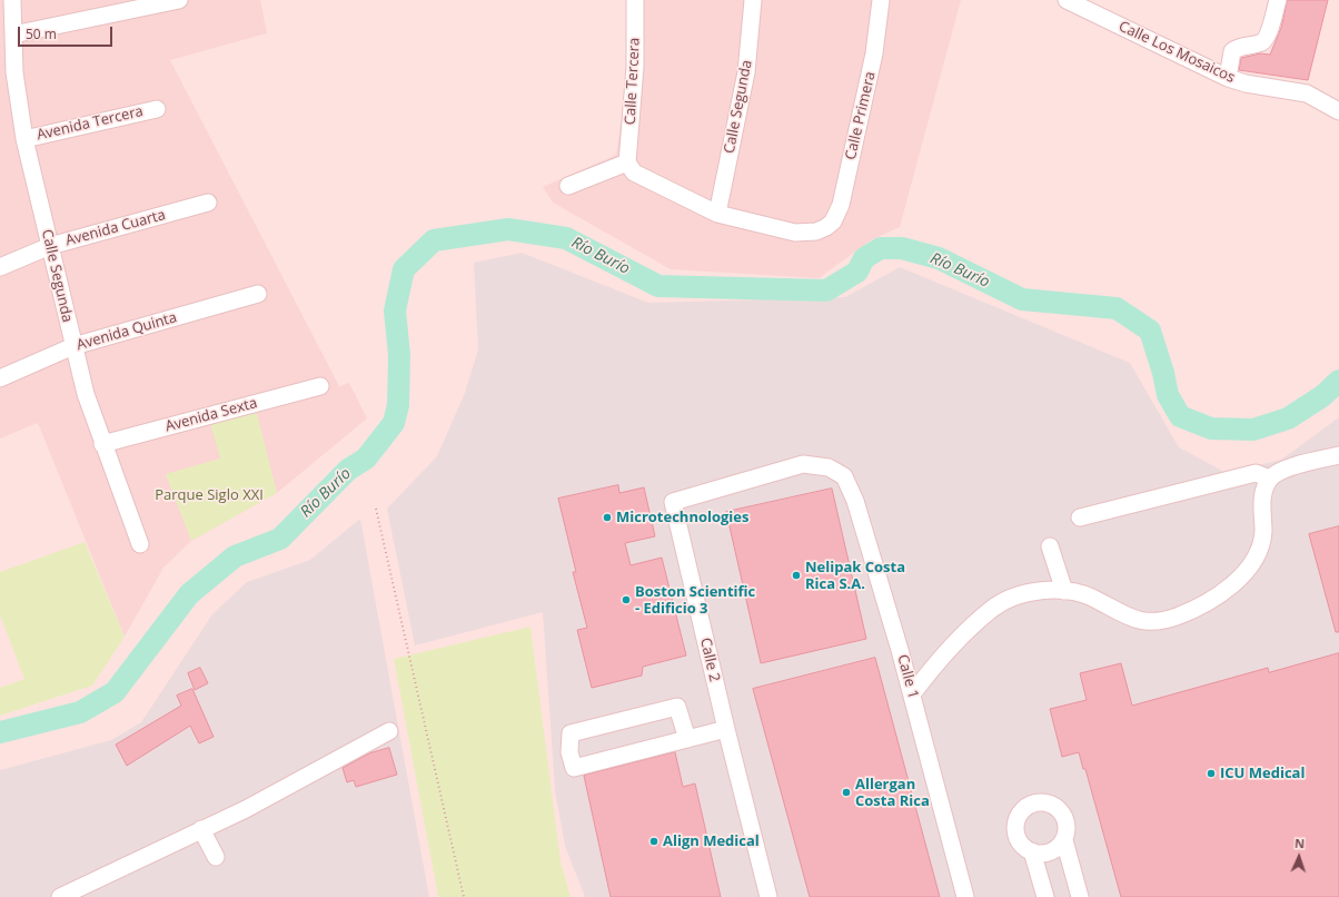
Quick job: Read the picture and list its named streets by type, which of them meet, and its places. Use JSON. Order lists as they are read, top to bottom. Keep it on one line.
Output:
{"streets":{"street":["Calle Los Mosaicos","Calle Tercera","Calle Segunda","Calle Primera","Avenida Tercera","Avenida Cuarta","Avenida Quinta","Avenida Sexta","Calle 2","Calle 1"]},"crossings":[["Calle Segunda","Calle Primera"],["Calle Segunda","Avenida Tercera"],["Calle Segunda","Avenida Cuarta"],["Calle Segunda","Avenida Quinta"],["Calle Segunda","Avenida Sexta"],["Calle 2","Calle 1"]],"water":["Río Burío"],"parks":["Parque Siglo XXI"],"places":["Microtechnologies","Nelipak Costa Rica S.A.","Boston Scientific - Edificio 3","ICU Medical","Allergan Costa Rica","Align Medical"],"scale_bar":"50 m","north":"top"}
